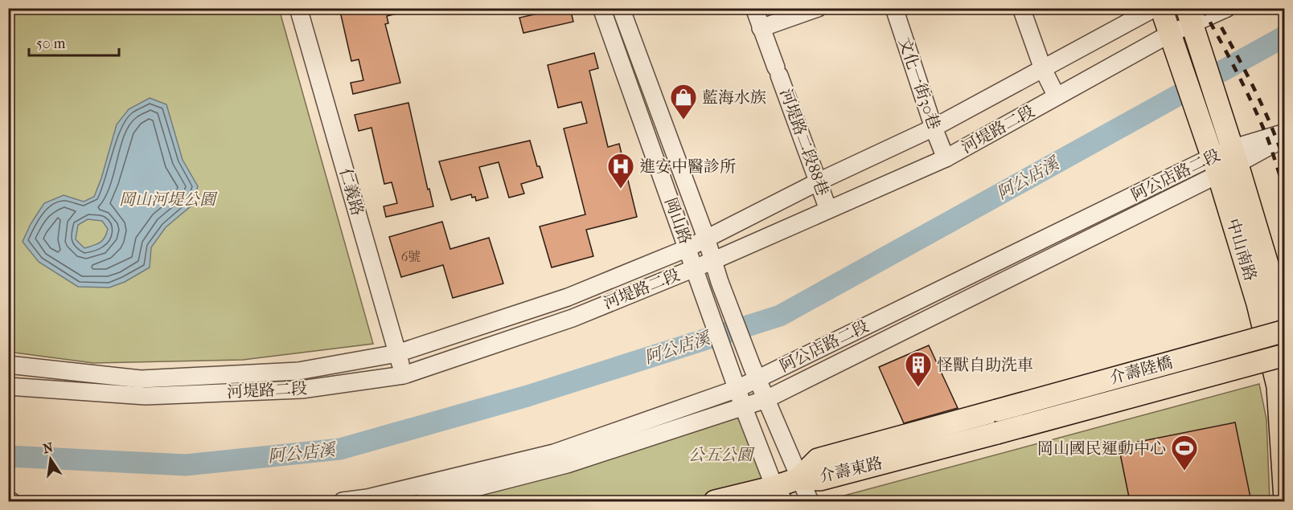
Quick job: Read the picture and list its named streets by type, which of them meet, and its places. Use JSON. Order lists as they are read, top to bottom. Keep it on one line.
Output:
{"streets":{"main road":["中山南路","介壽陸橋","介壽東路"],"street":["文化一街30巷","河堤路二段","河堤路二段88巷","阿公店路二段","仁義路","岡山路"]},"crossings":[["文化一街30巷","河堤路二段"],["河堤路二段","河堤路二段88巷"],["河堤路二段","仁義路"],["河堤路二段","岡山路"],["河堤路二段","中山南路"],["阿公店路二段","岡山路"],["阿公店路二段","中山南路"],["岡山路","介壽東路"],["介壽陸橋","介壽東路"]],"water":["阿公店溪"],"parks":["岡山河堤公園","公五公園"],"places":{"shop":["藍海水族"],"hospital":["進安中醫診所"],"building":["怪獸自助洗車"],"sports":["岡山國民運動中心"]},"house_numbers":["6號"],"scale_bar":"50 m","north":"top"}
